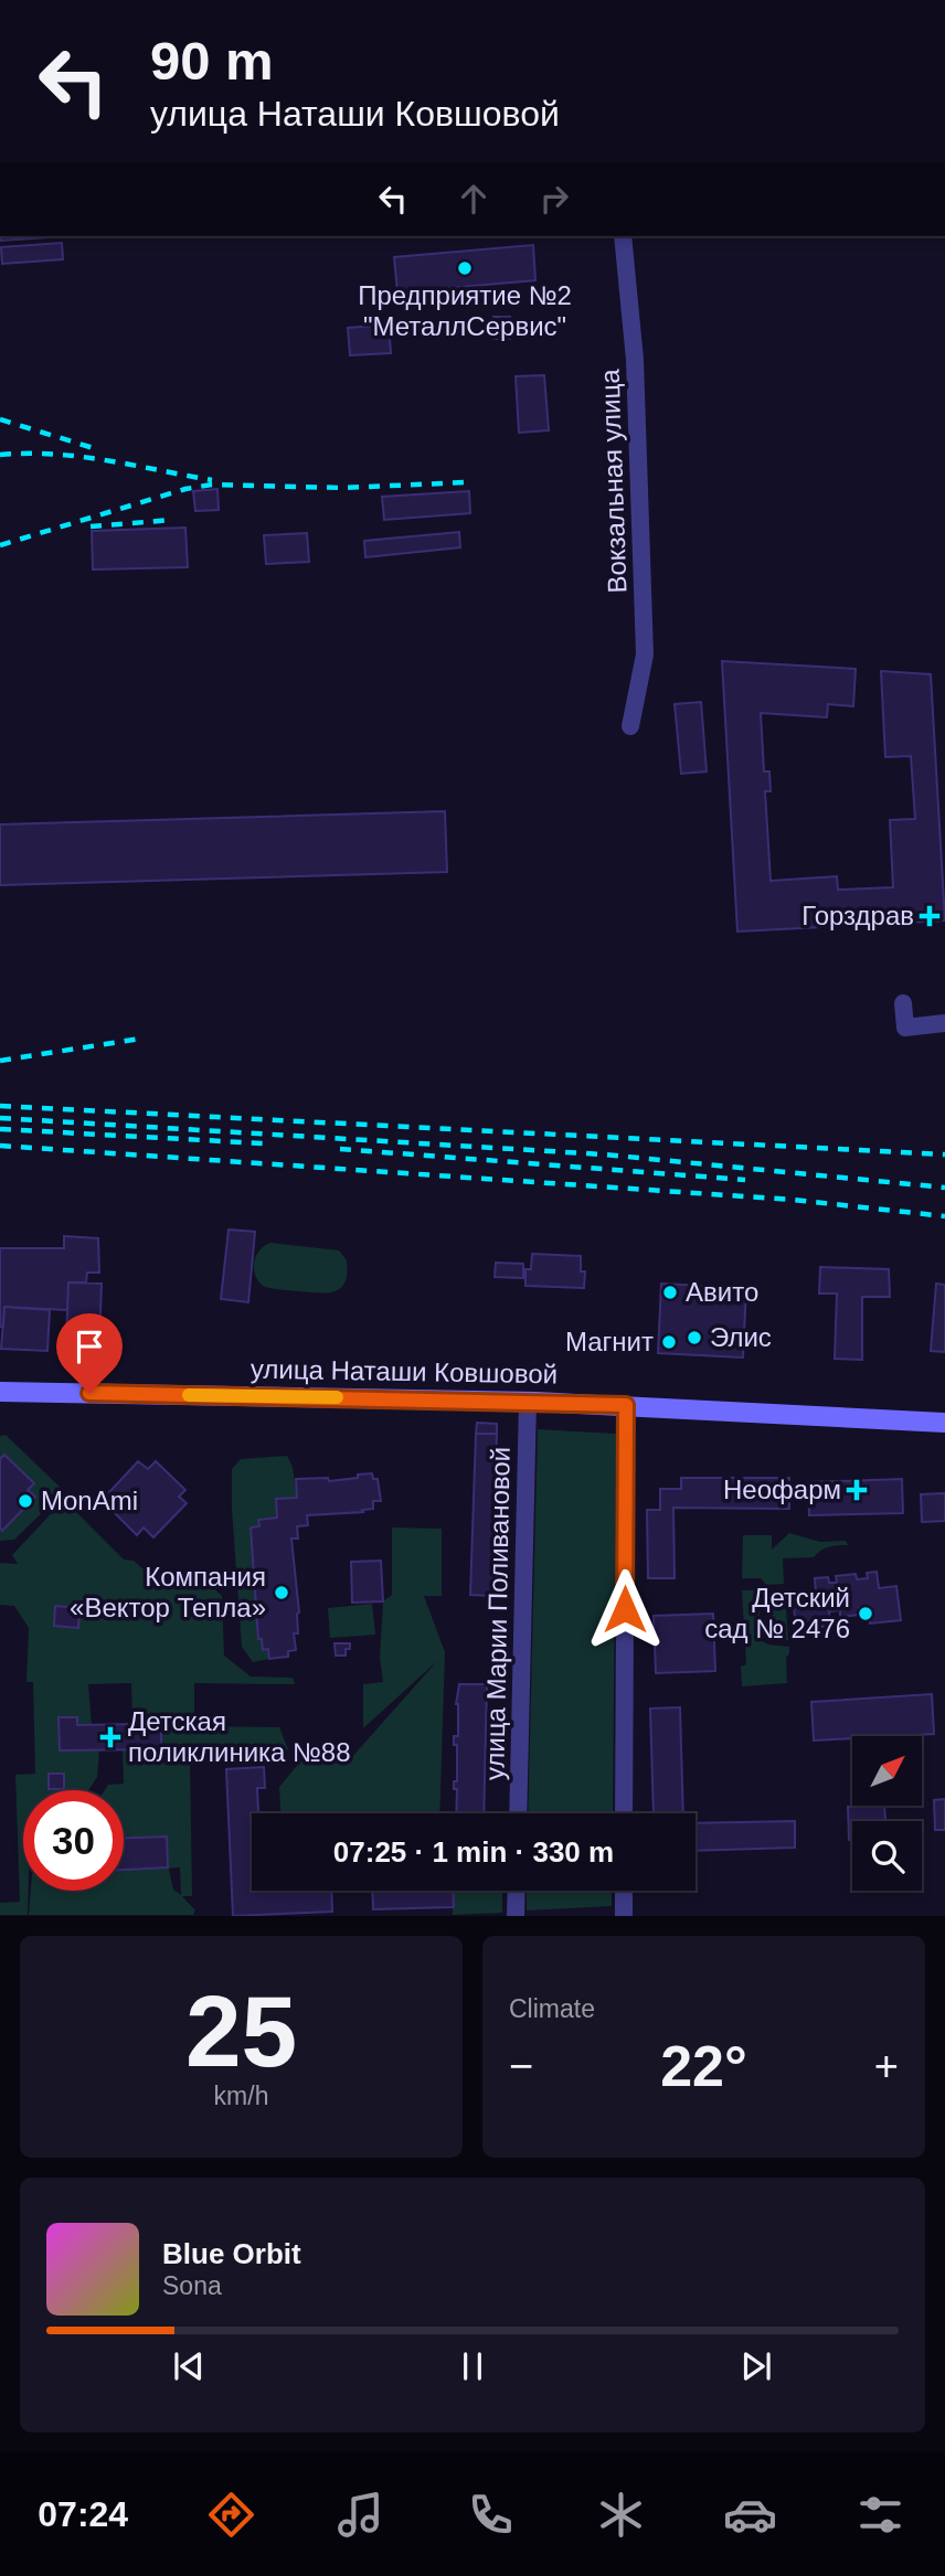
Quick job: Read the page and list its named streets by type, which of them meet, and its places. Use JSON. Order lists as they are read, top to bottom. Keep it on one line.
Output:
{"streets":{"street":["Вокзальная улица","улица Наташи Ковшовой","улица Марии Поливановой"]},"crossings":[["улица Наташи Ковшовой","улица Марии Поливановой"]],"places":{"other":["Предприятие №2 \"МеталлСервис\"","Авито","Элис","Магнит","MonAmi","Компания «Вектор Тепла»","Детский сад № 2476"],"health":["Горздрав","Неофарм","Детская поликлиника №88"]},"north":"top right","page":{"turn":["90 m","улица Наташи Ковшовой"],"limit":"30","trip":"07:25 · 1 min · 330 m","tile":[["25","km/h"],"Climate"],"heat":["−","22°","+"],"song":["Blue Orbit","Sona"],"tabs":"07:24"}}
